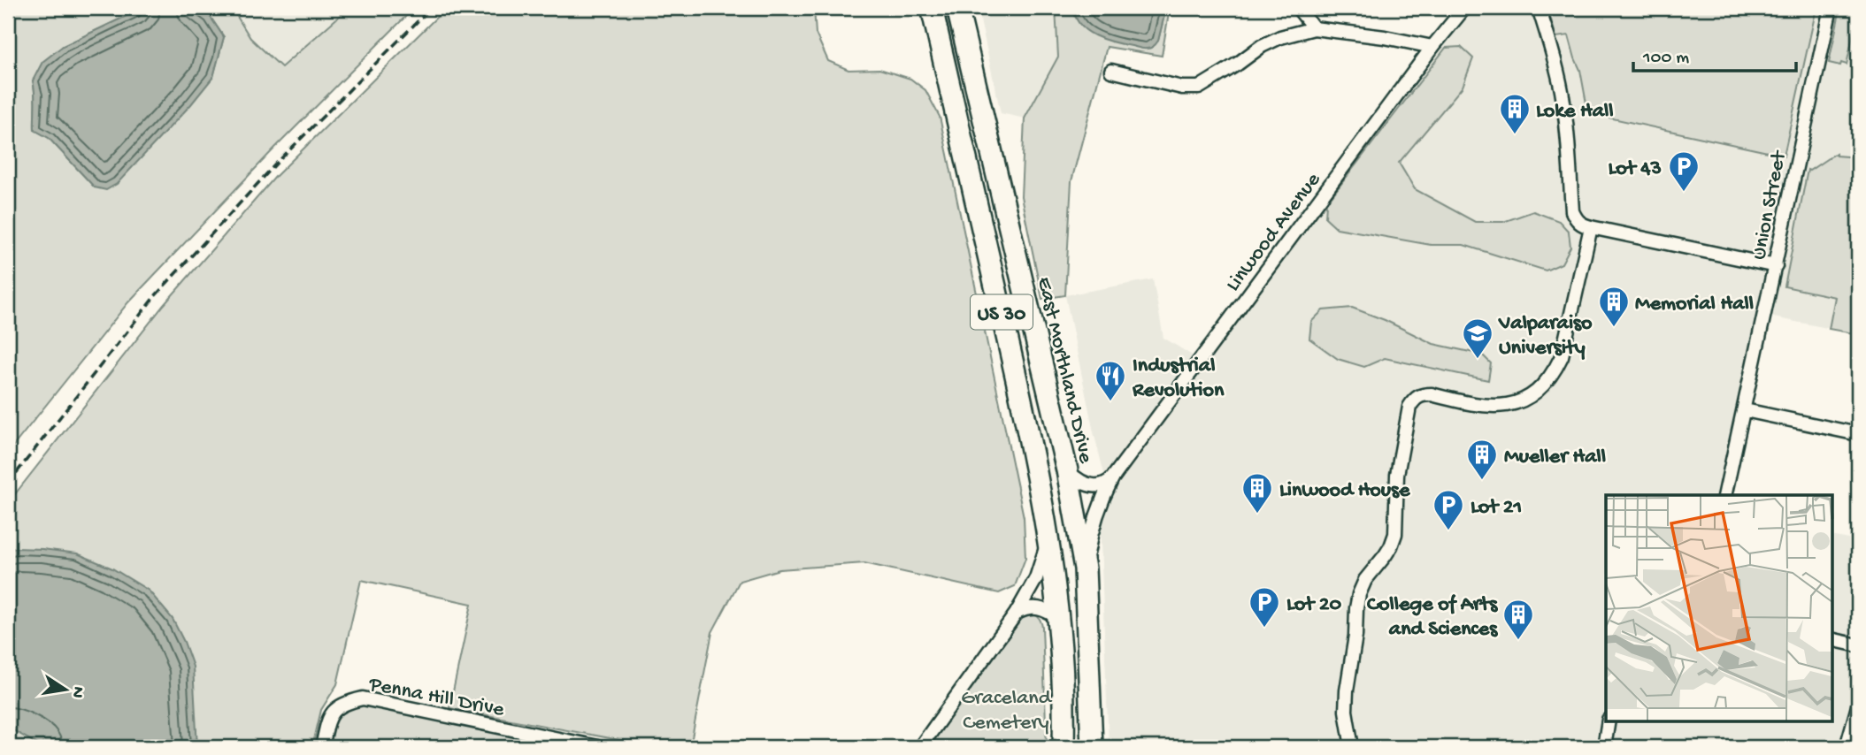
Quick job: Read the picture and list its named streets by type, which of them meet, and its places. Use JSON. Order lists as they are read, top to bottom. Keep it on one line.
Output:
{"streets":{"highway":["US 30","East Morthland Drive"],"street":["Union Street","Linwood Avenue","Penna Hill Drive"]},"crossings":[["Linwood Avenue","East Morthland Drive"]],"parks":["Graceland Cemetery"],"places":{"building":["Loke Hall","Memorial Hall","Mueller Hall","Linwood House","College of Arts and Sciences"],"parking":["Lot 43","Lot 21","Lot 20"],"school or university":["Valparaiso University"],"restaurant":["Industrial Revolution"]},"scale_bar":"100 m","north":"right"}
